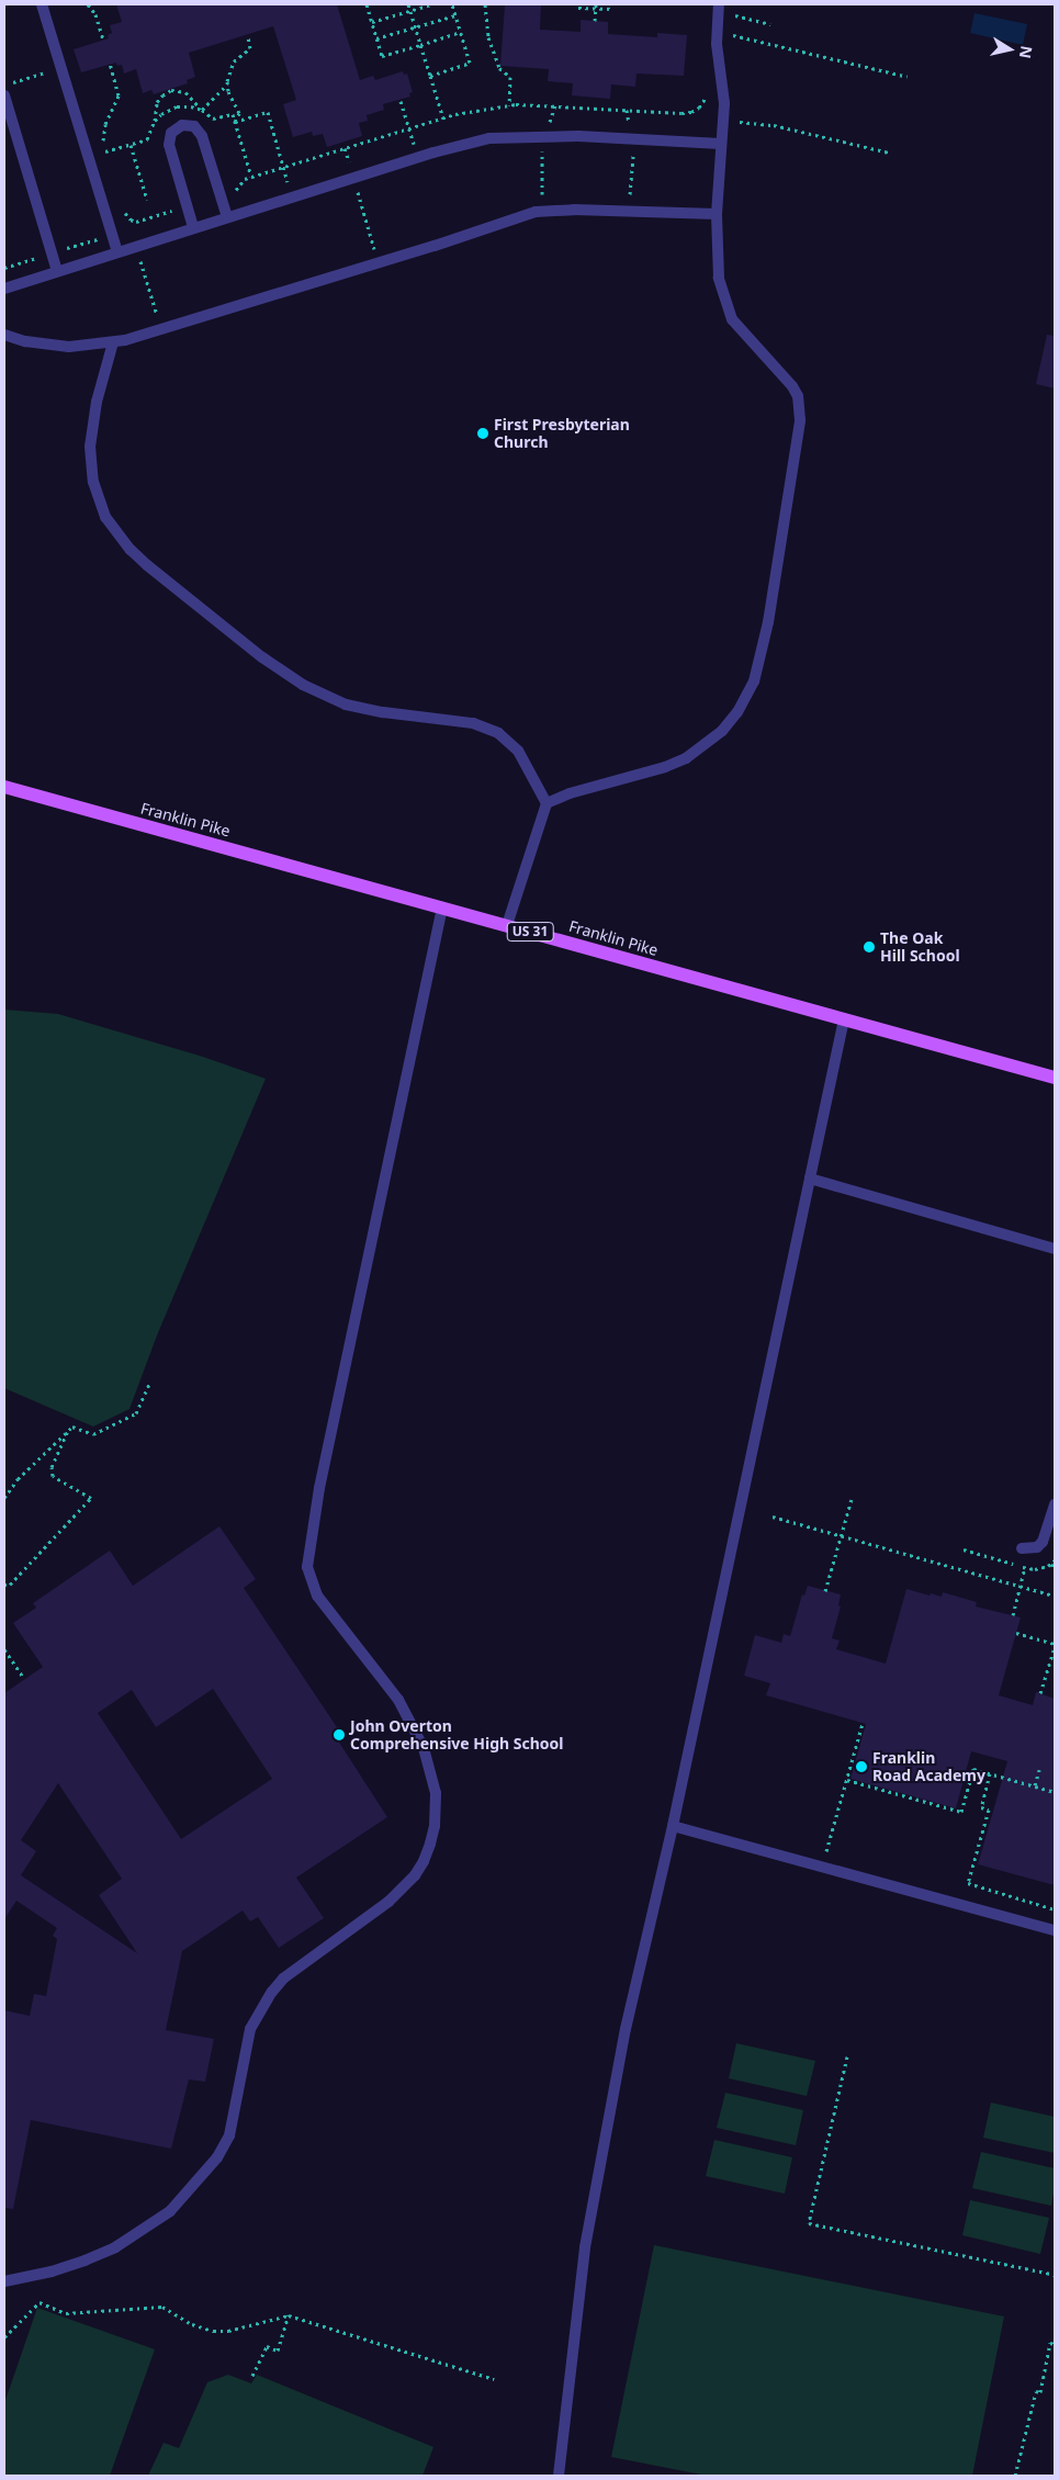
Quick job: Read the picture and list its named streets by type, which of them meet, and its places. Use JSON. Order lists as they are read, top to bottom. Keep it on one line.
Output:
{"streets":{"main road":["Franklin Pike","US 31"]},"places":["First Presbyterian Church","The Oak Hill School","John Overton Comprehensive High School","Franklin Road Academy"],"north":"right"}
